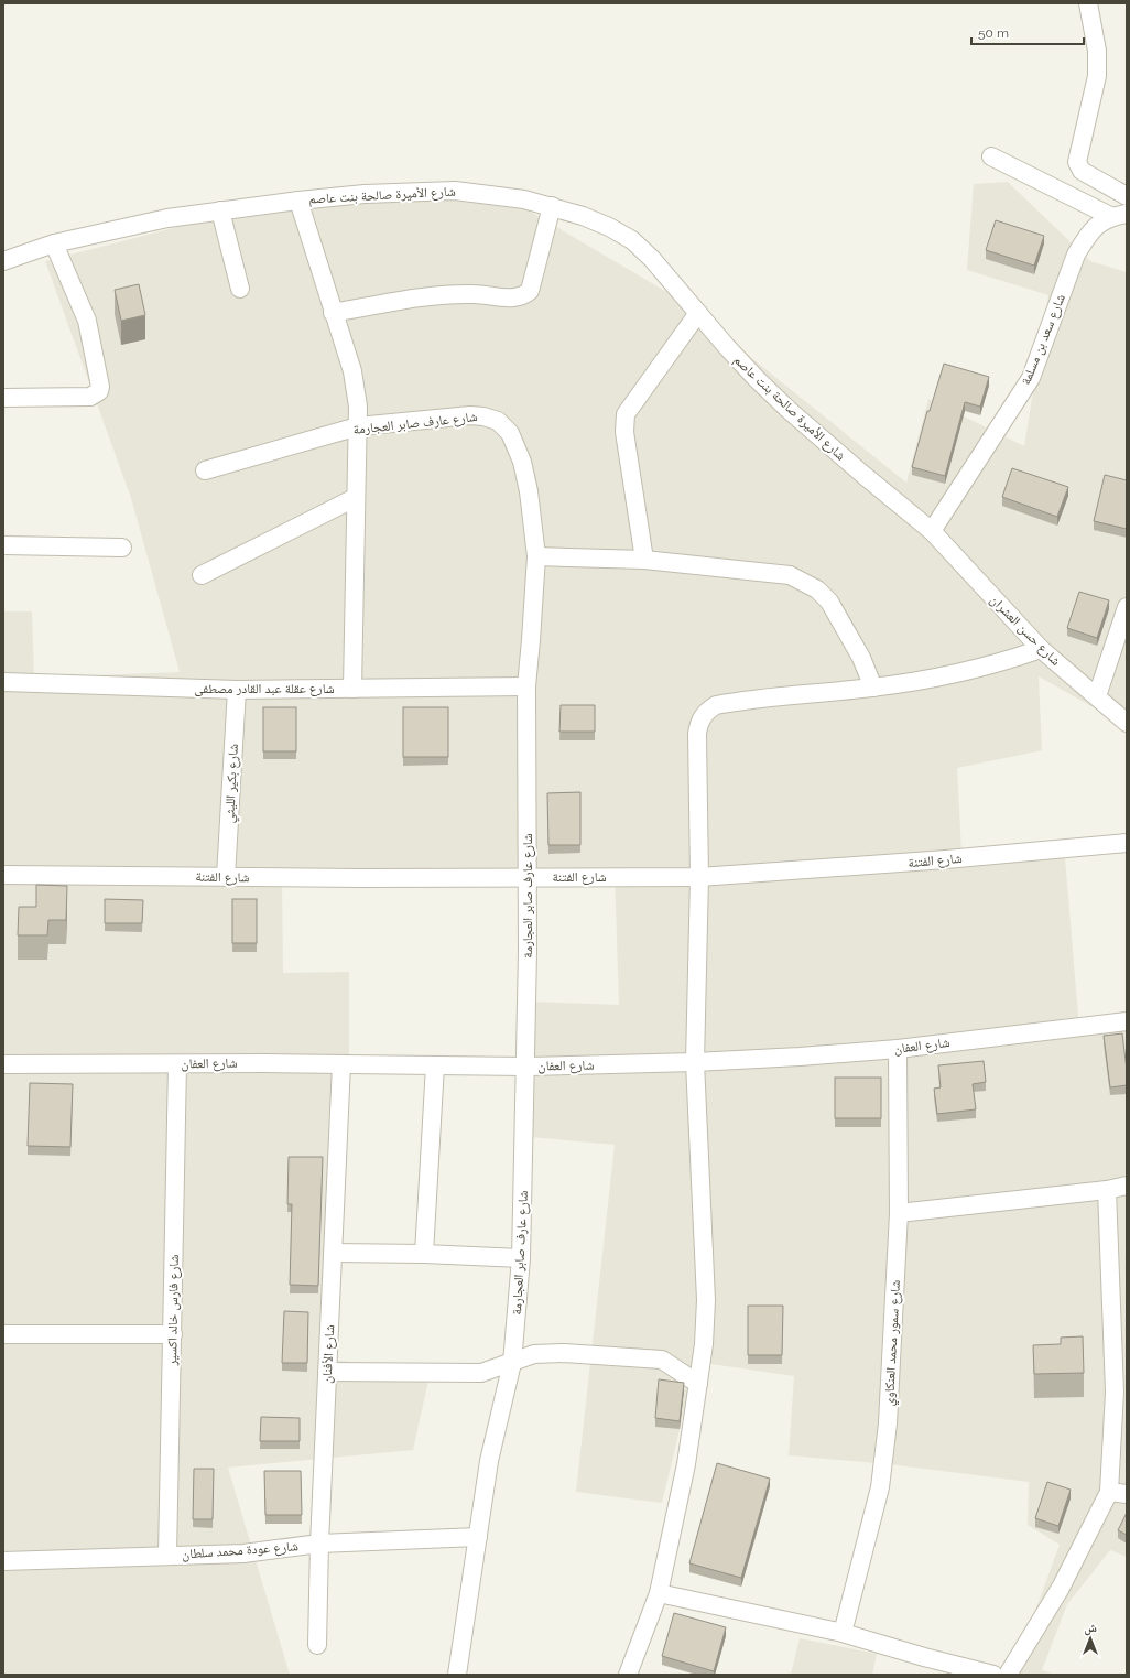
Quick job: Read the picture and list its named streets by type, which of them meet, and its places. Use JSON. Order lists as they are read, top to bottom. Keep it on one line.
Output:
{"streets":{"street":["شارع الأميرة صالحة بنت عاصم","شارع سعد بن مسلمة","شارع عارف صابر العجارمة","شارع حسن العشران","شارع عقلة عبد القادر مصطفى","شارع بكير الليثي","شارع الفتنة","شارع العفان","شارع فارس خالد اكسير","شارع سمور محمد العنكاوي","شارع الأفنان","شارع عودة محمد سلطان"]},"crossings":[["شارع الأميرة صالحة بنت عاصم","شارع سعد بن مسلمة"],["شارع الأميرة صالحة بنت عاصم","شارع حسن العشران"],["شارع سعد بن مسلمة","شارع حسن العشران"],["شارع عارف صابر العجارمة","شارع عقلة عبد القادر مصطفى"],["شارع عارف صابر العجارمة","شارع الفتنة"],["شارع عارف صابر العجارمة","شارع العفان"],["شارع عارف صابر العجارمة","شارع عودة محمد سلطان"],["شارع عقلة عبد القادر مصطفى","شارع بكير الليثي"],["شارع بكير الليثي","شارع الفتنة"],["شارع العفان","شارع فارس خالد اكسير"],["شارع العفان","شارع سمور محمد العنكاوي"],["شارع العفان","شارع الأفنان"],["شارع فارس خالد اكسير","شارع عودة محمد سلطان"],["شارع الأفنان","شارع عودة محمد سلطان"]],"scale_bar":"50 m","north":"top"}
